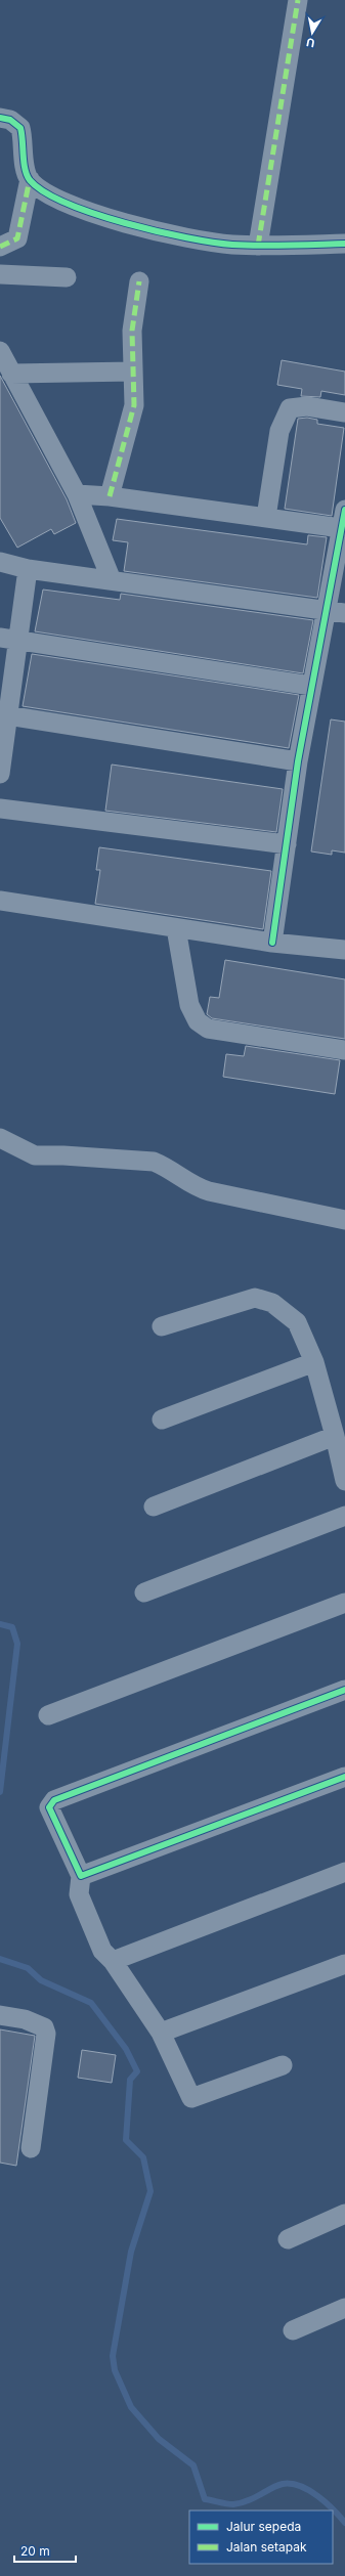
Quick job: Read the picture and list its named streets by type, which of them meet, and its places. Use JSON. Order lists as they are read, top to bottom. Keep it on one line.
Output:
{"legend":["Jalur sepeda","Jalan setapak"],"scale_bar":"20 m","north":"bottom"}
